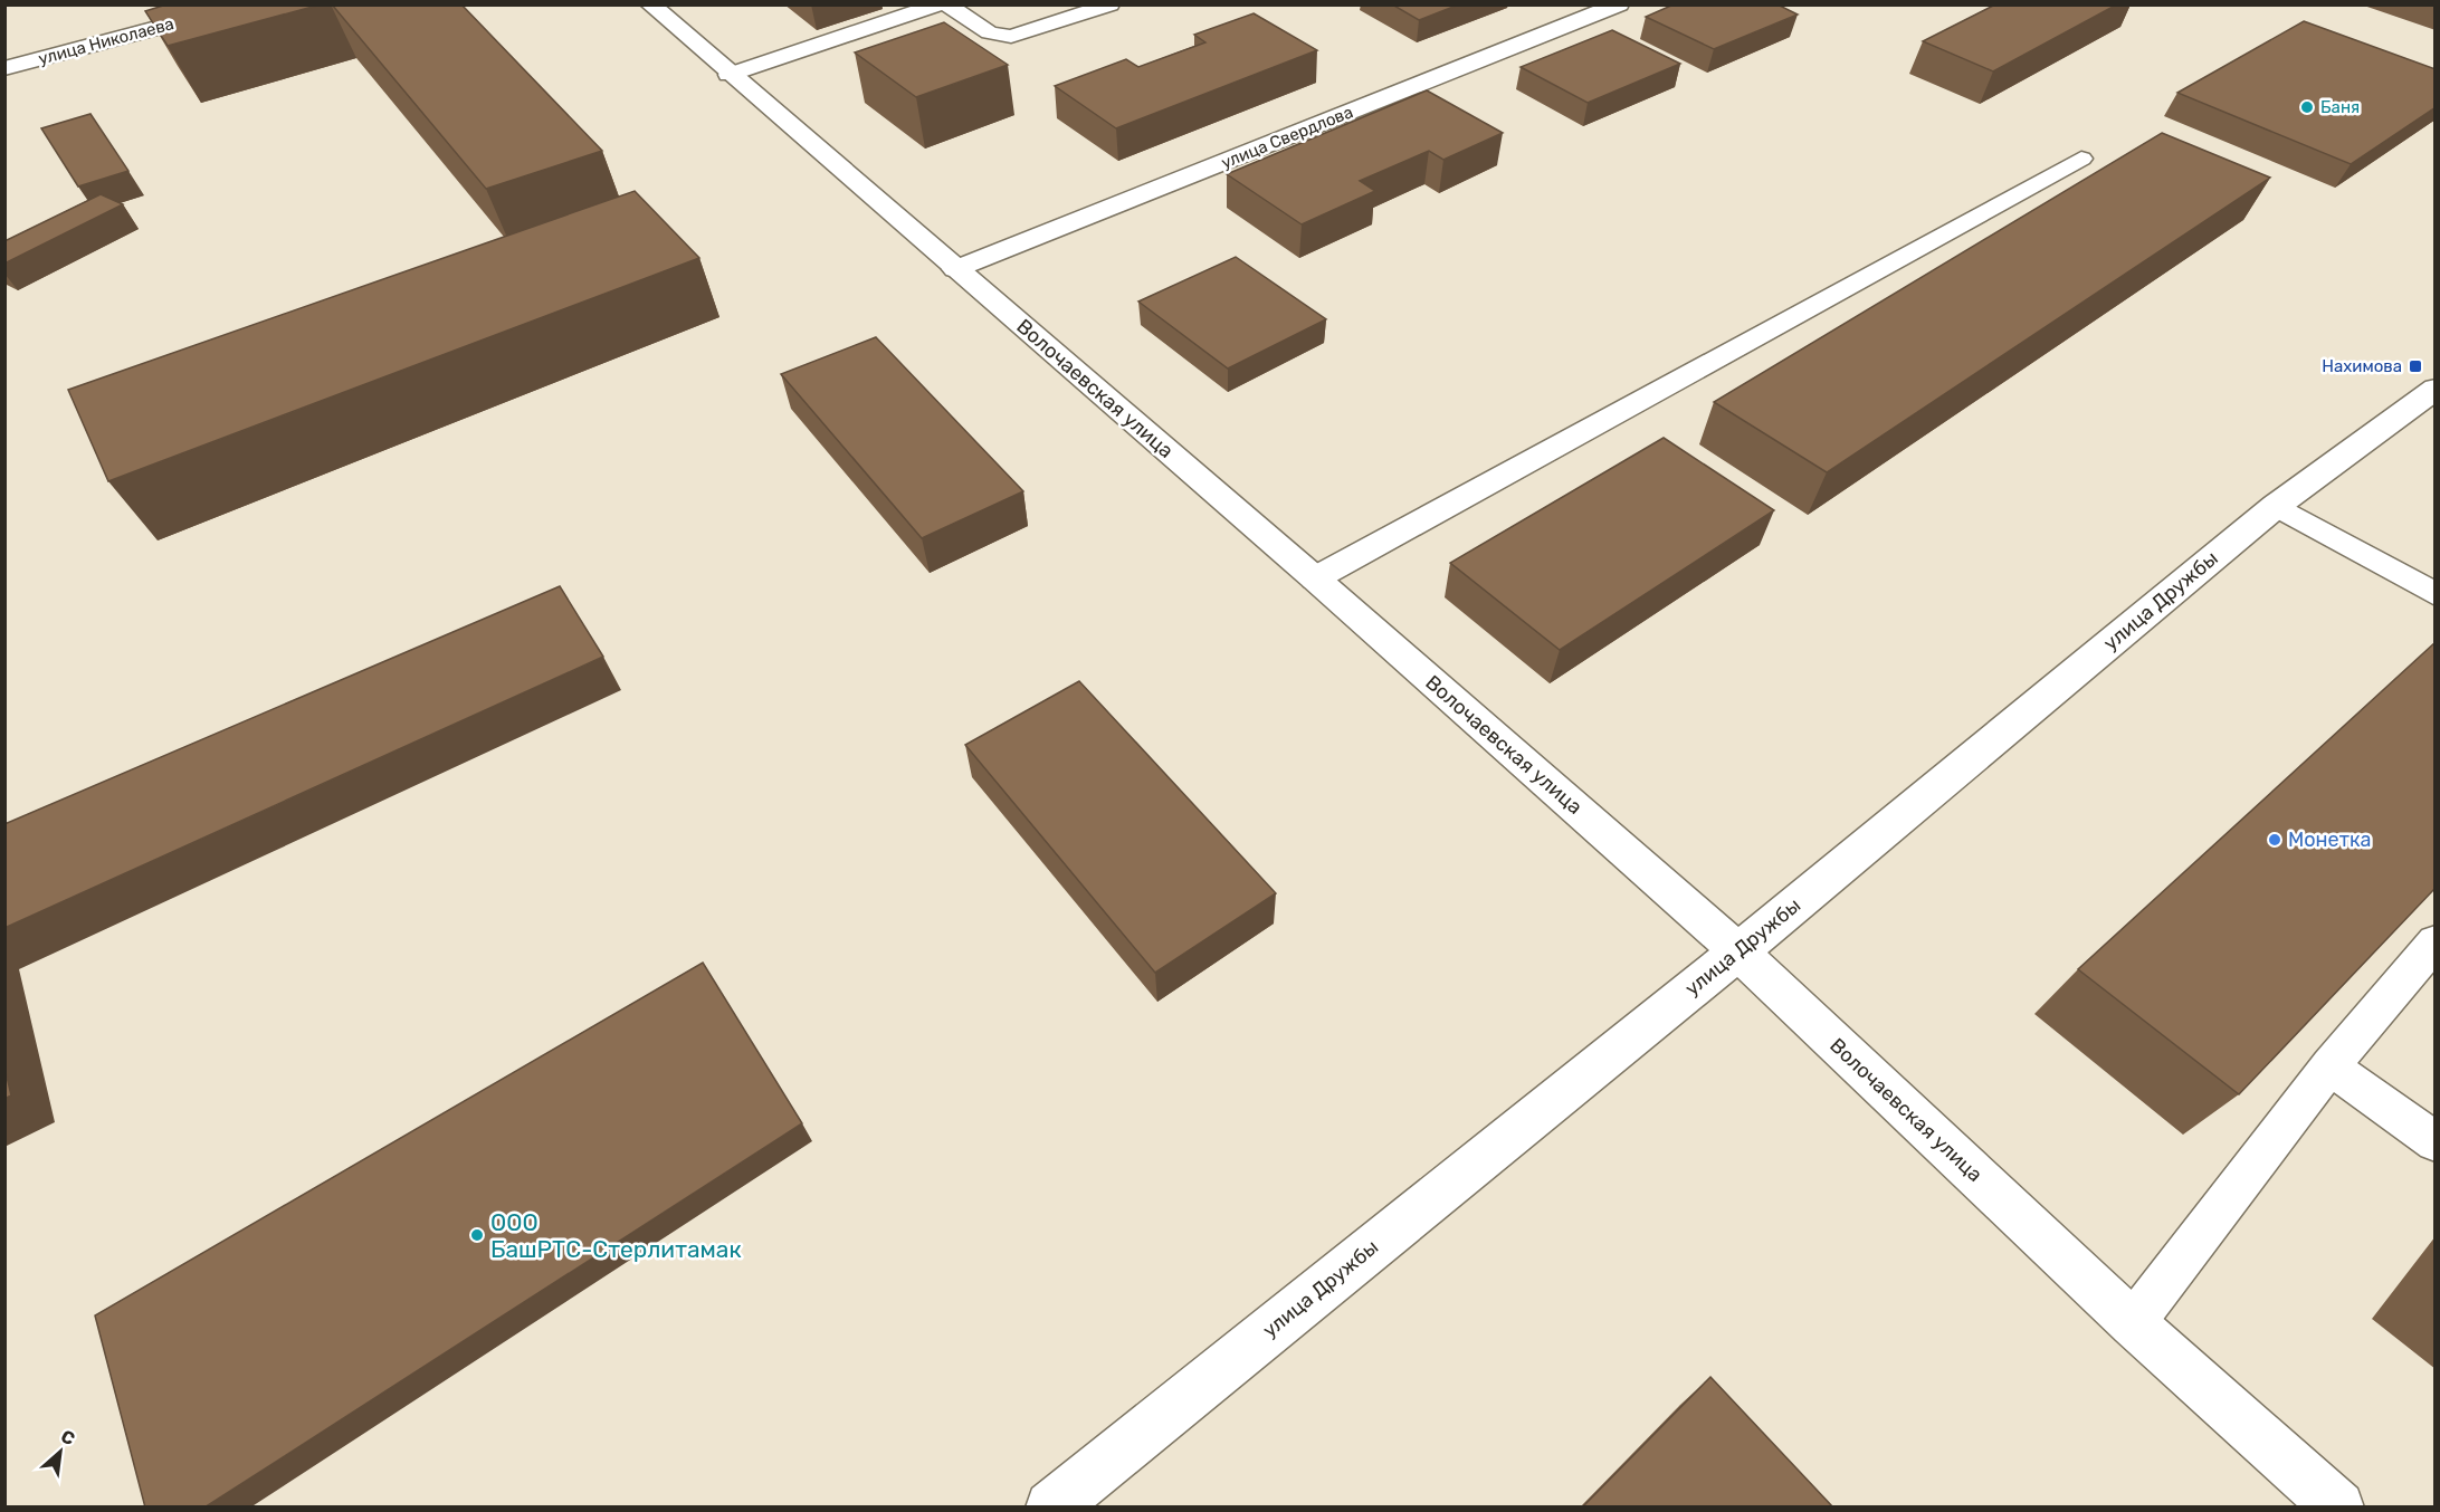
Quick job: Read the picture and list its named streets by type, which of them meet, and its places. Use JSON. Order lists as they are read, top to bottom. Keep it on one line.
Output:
{"streets":{"street":["улица Николаева","улица Свердлова","Волочаевская улица","улица Дружбы"]},"crossings":[["улица Свердлова","Волочаевская улица"],["Волочаевская улица","улица Дружбы"]],"places":{"other":["Баня","Монетка","ООО БашРТС-Стерлитамак"],"transit":["Нахимова"]},"north":"top right"}
